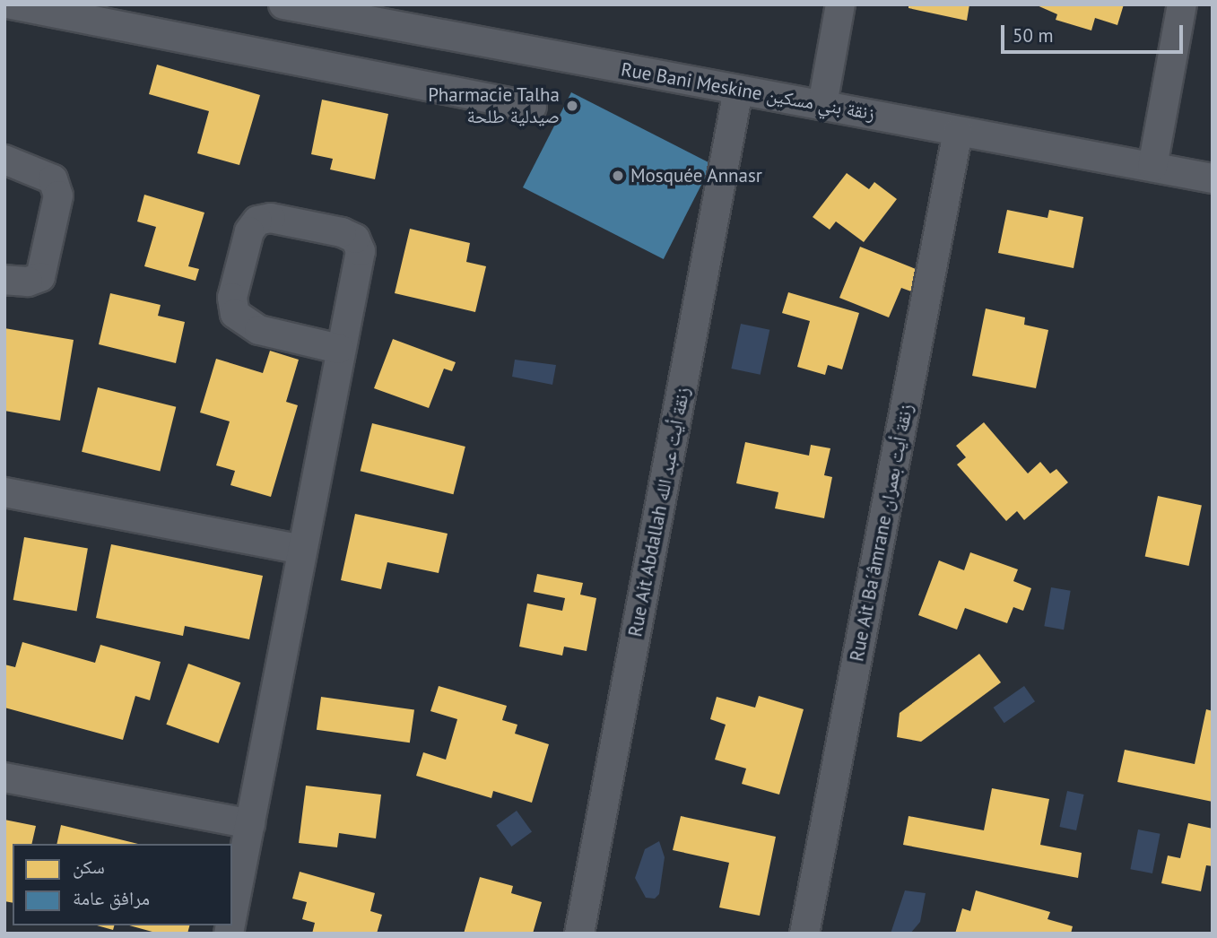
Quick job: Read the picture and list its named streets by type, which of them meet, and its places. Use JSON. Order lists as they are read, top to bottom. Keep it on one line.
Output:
{"streets":{"street":["Rue Bani Meskine زنقة بني مسكين","Rue Ait Abdallah زنقة أيت عبد الله","Rue Ait Ba´âmrane زنقة أيت بعمران"]},"crossings":[["Rue Bani Meskine زنقة بني مسكين","Rue Ait Abdallah زنقة أيت عبد الله"],["Rue Bani Meskine زنقة بني مسكين","Rue Ait Ba´âmrane زنقة أيت بعمران"]],"places":["Pharmacie Talha صيدلية طلحة","Mosquée Annasr"],"legend":["سكن","مرافق عامة"],"scale_bar":"50 m"}
